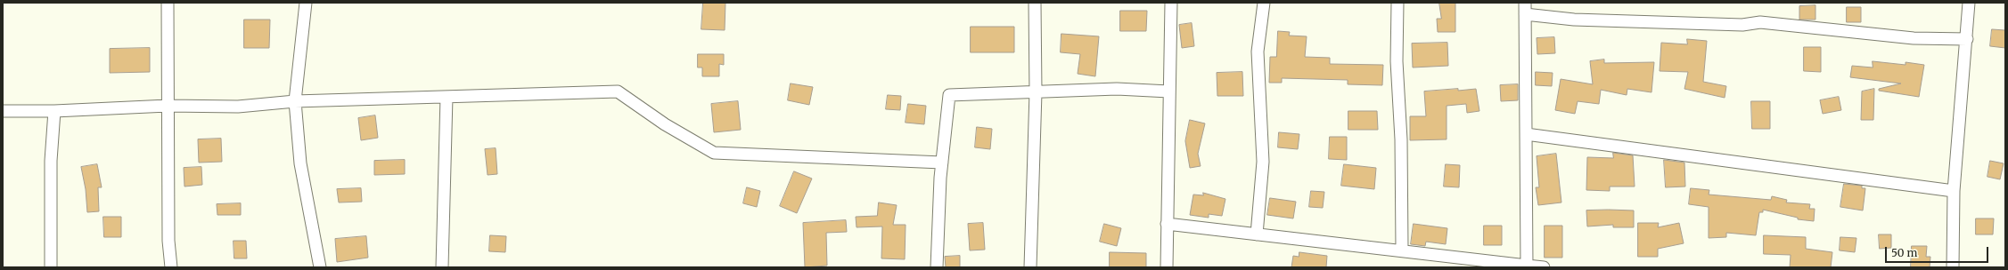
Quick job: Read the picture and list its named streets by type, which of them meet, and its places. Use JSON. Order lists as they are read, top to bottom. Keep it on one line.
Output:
{"scale_bar":"50 m"}
